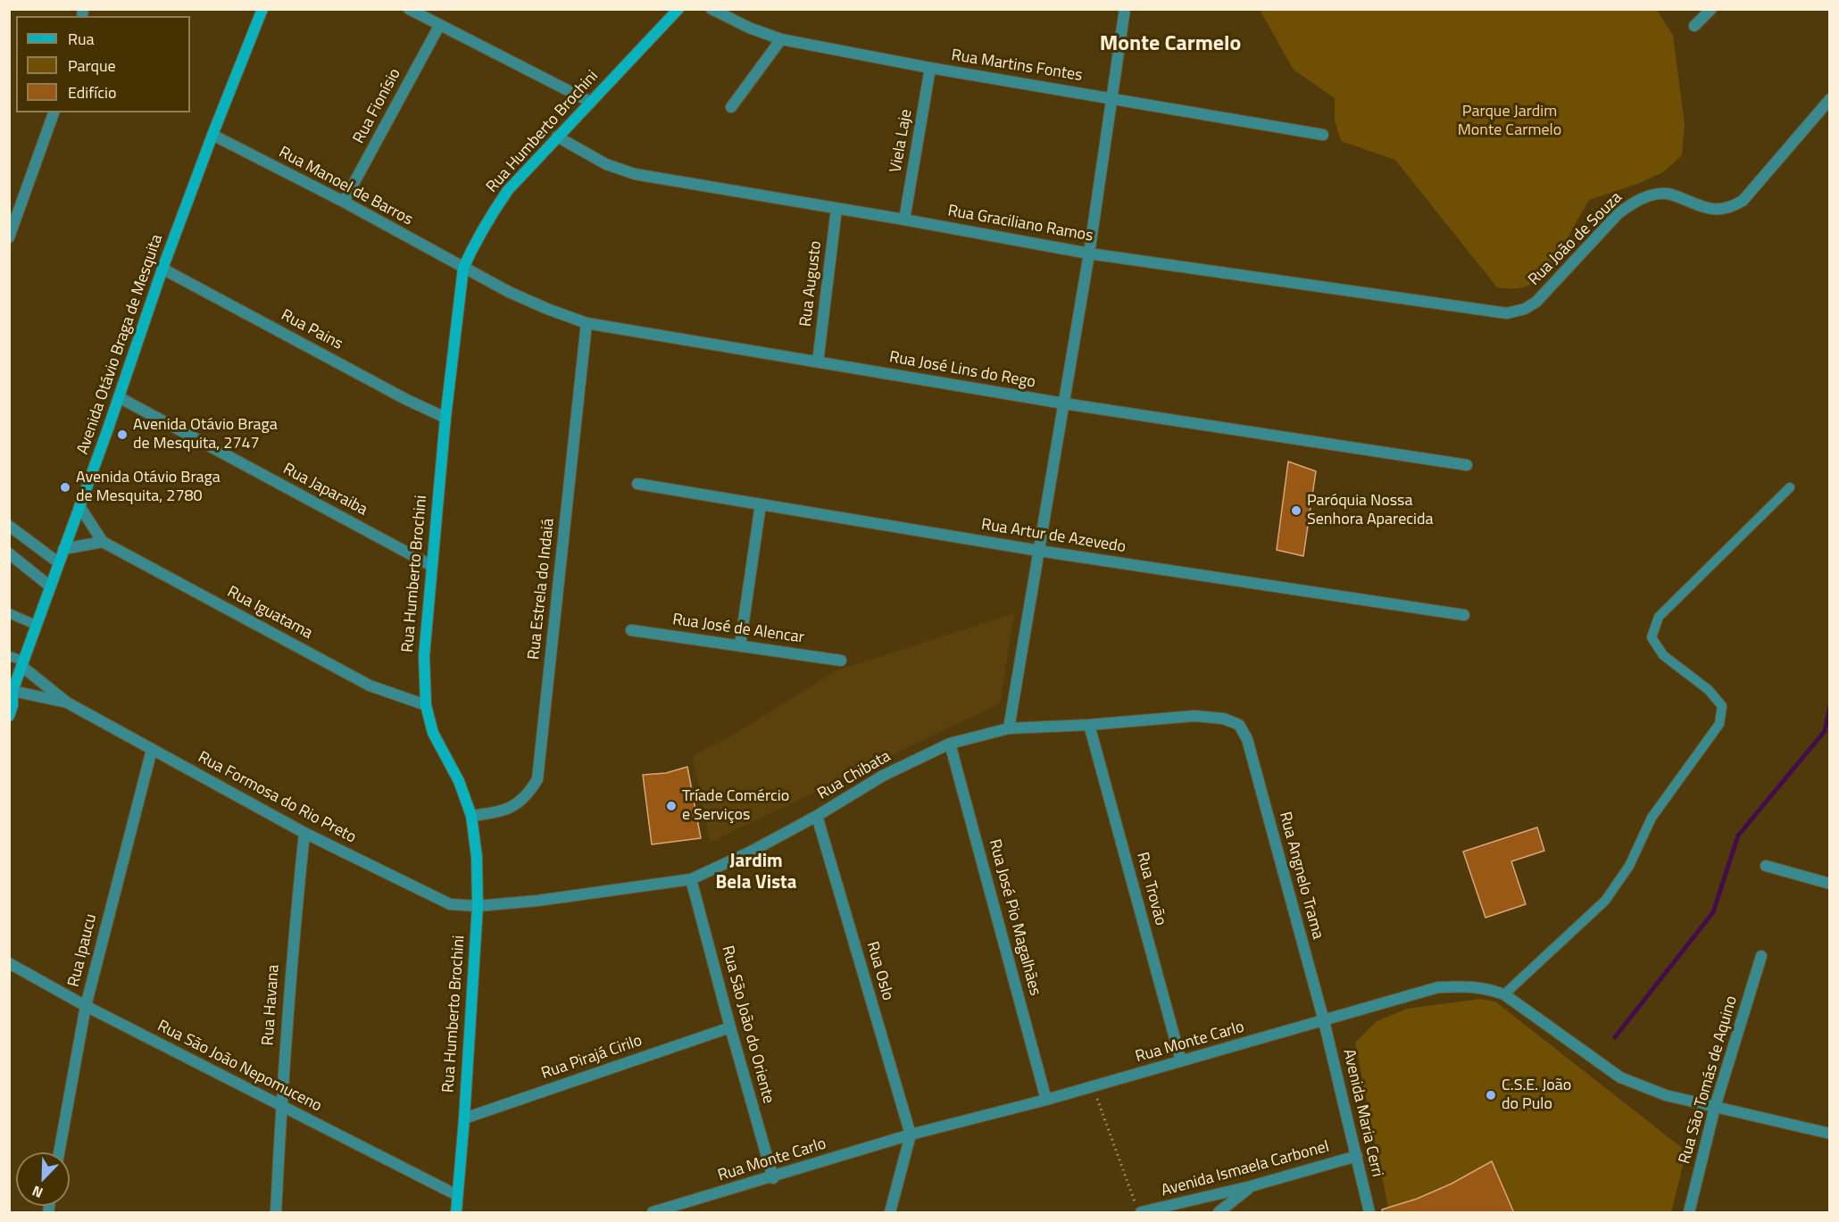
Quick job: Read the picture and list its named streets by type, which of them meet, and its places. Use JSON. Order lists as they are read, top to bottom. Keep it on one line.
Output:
{"streets":{"street":["Rua Martins Fontes","Rua Fionísio","Rua Humberto Brochini","Viela Laje","Rua Manoel de Barros","Rua Graciliano Ramos","Rua João de Souza","Rua Augusto","Rua Pains","Avenida Otávio Braga de Mesquita","Rua José Lins do Rego","Rua Japaraiba","Rua Artur de Azevedo","Rua Estrela do Indaiá","Rua Iguatama","Rua José de Alencar","Rua Chibata","Rua Formosa do Rio Preto","Rua Angnelo Trama","Rua Trovão","Rua José Pio Magalhães","Rua Ipaucu","Rua Oslo","Rua Havana","Rua São João do Oriente","Rua Monte Carlo","Rua Pirajá Cirilo","Rua São João Nepomuceno","Rua São Tomás de Aquino","Avenida Maria Cerri","Avenida Ismaela Carbonel"]},"crossings":[["Rua Martins Fontes","Viela Laje"],["Rua Fionísio","Rua Manoel de Barros"],["Rua Humberto Brochini","Rua Manoel de Barros"],["Rua Humberto Brochini","Rua Graciliano Ramos"],["Rua Humberto Brochini","Rua Pains"],["Rua Humberto Brochini","Rua José Lins do Rego"],["Rua Humberto Brochini","Rua Japaraiba"],["Rua Humberto Brochini","Rua Estrela do Indaiá"],["Rua Humberto Brochini","Rua Iguatama"],["Rua Humberto Brochini","Rua Chibata"],["Rua Humberto Brochini","Rua Formosa do Rio Preto"],["Rua Humberto Brochini","Rua Pirajá Cirilo"],["Rua Humberto Brochini","Rua São João Nepomuceno"],["Viela Laje","Rua Graciliano Ramos"],["Rua Manoel de Barros","Avenida Otávio Braga de Mesquita"],["Rua Manoel de Barros","Rua José Lins do Rego"],["Rua Graciliano Ramos","Rua João de Souza"],["Rua Graciliano Ramos","Rua Augusto"],["Rua Augusto","Rua José Lins do Rego"],["Rua Pains","Avenida Otávio Braga de Mesquita"],["Avenida Otávio Braga de Mesquita","Rua Japaraiba"],["Avenida Otávio Braga de Mesquita","Rua Iguatama"],["Avenida Otávio Braga de Mesquita","Rua Formosa do Rio Preto"],["Rua José Lins do Rego","Rua Estrela do Indaiá"],["Rua Chibata","Rua Formosa do Rio Preto"],["Rua Chibata","Rua Angnelo Trama"],["Rua Chibata","Rua Trovão"],["Rua Chibata","Rua José Pio Magalhães"],["Rua Chibata","Rua Oslo"],["Rua Chibata","Rua São João do Oriente"],["Rua Formosa do Rio Preto","Rua Ipaucu"],["Rua Formosa do Rio Preto","Rua Havana"],["Rua Angnelo Trama","Rua Monte Carlo"],["Rua Angnelo Trama","Avenida Maria Cerri"],["Rua Trovão","Rua Monte Carlo"],["Rua José Pio Magalhães","Rua Monte Carlo"],["Rua Ipaucu","Rua São João Nepomuceno"],["Rua Oslo","Rua Monte Carlo"],["Rua Havana","Rua São João Nepomuceno"],["Rua São João do Oriente","Rua Monte Carlo"],["Rua São João do Oriente","Rua Pirajá Cirilo"],["Rua Monte Carlo","Rua São Tomás de Aquino"],["Rua Monte Carlo","Avenida Maria Cerri"],["Avenida Maria Cerri","Avenida Ismaela Carbonel"]],"districts":["Monte Carmelo","Jardim Bela Vista"],"parks":["Parque Jardim Monte Carmelo"],"places":["Avenida Otávio Braga de Mesquita, 2747","Avenida Otávio Braga de Mesquita, 2780","Paróquia Nossa Senhora Aparecida","Tríade Comércio e Serviços","C.S.E. João do Pulo"],"legend":["Rua","Parque","Edifício"],"north":"bottom left"}
